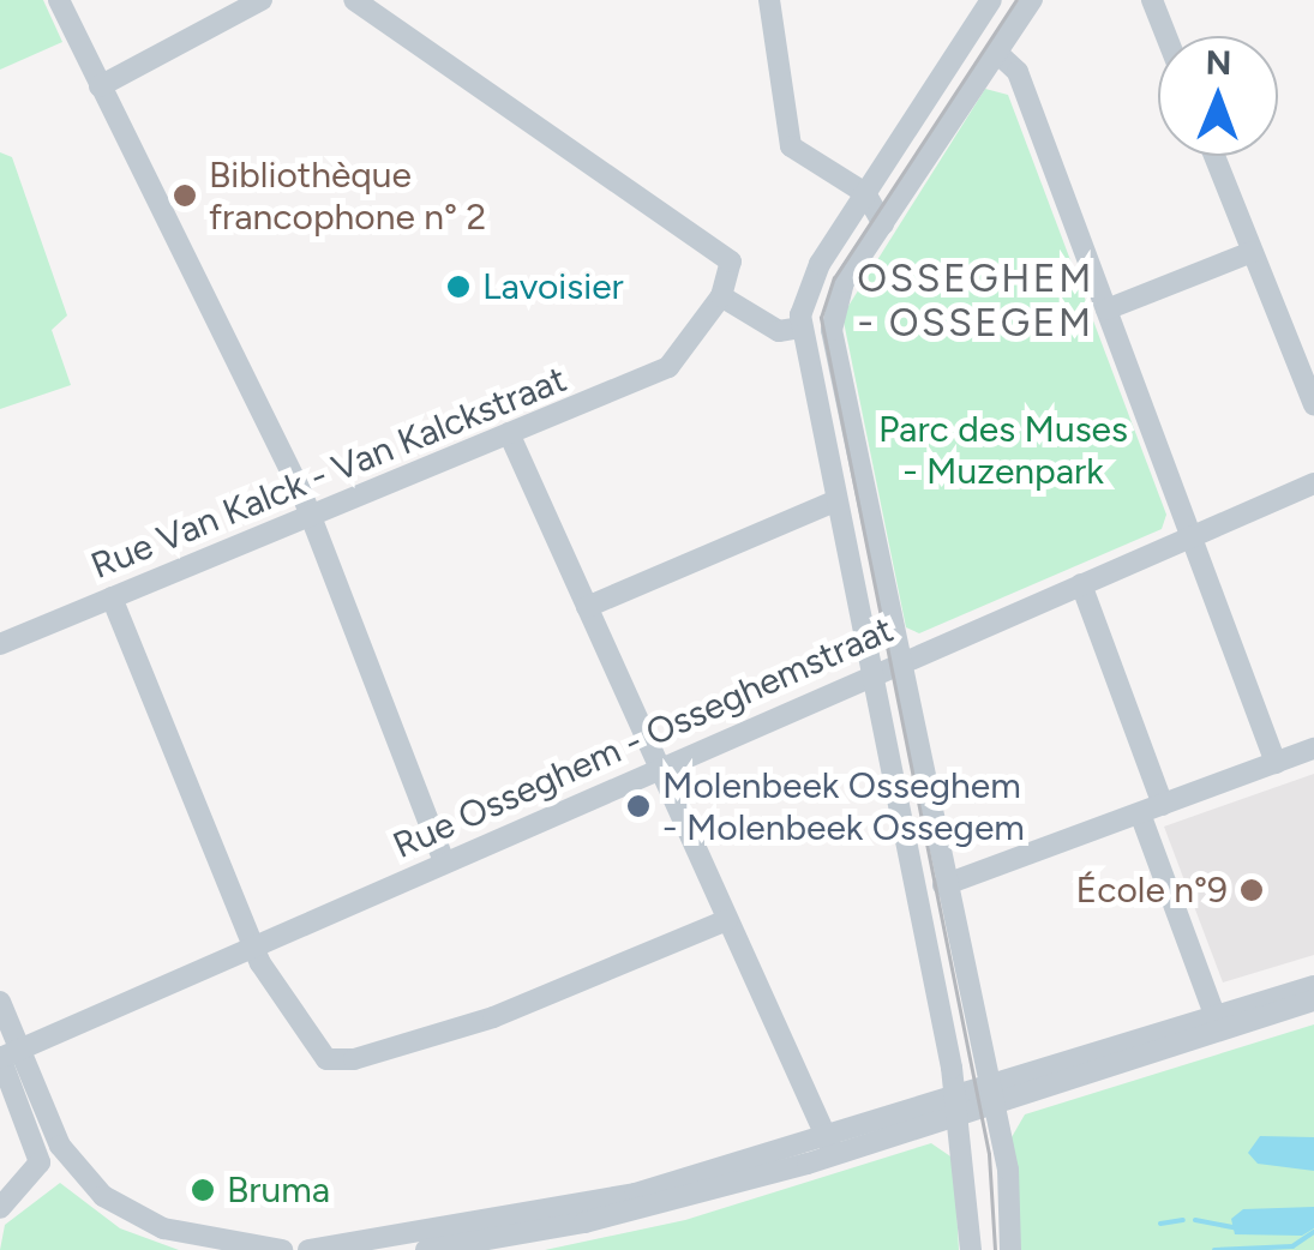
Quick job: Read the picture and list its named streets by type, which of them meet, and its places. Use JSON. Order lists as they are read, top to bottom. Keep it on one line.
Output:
{"streets":{"street":["Rue Van Kalck - Van Kalckstraat","Rue Osseghem - Osseghemstraat"]},"districts":["OSSEGHEM - OSSEGEM"],"parks":["Parc des Muses - Muzenpark"],"places":["Bibliothèque francophone n° 2","Lavoisier","Molenbeek Osseghem - Molenbeek Ossegem","École n°9","Bruma"],"north":"top"}
